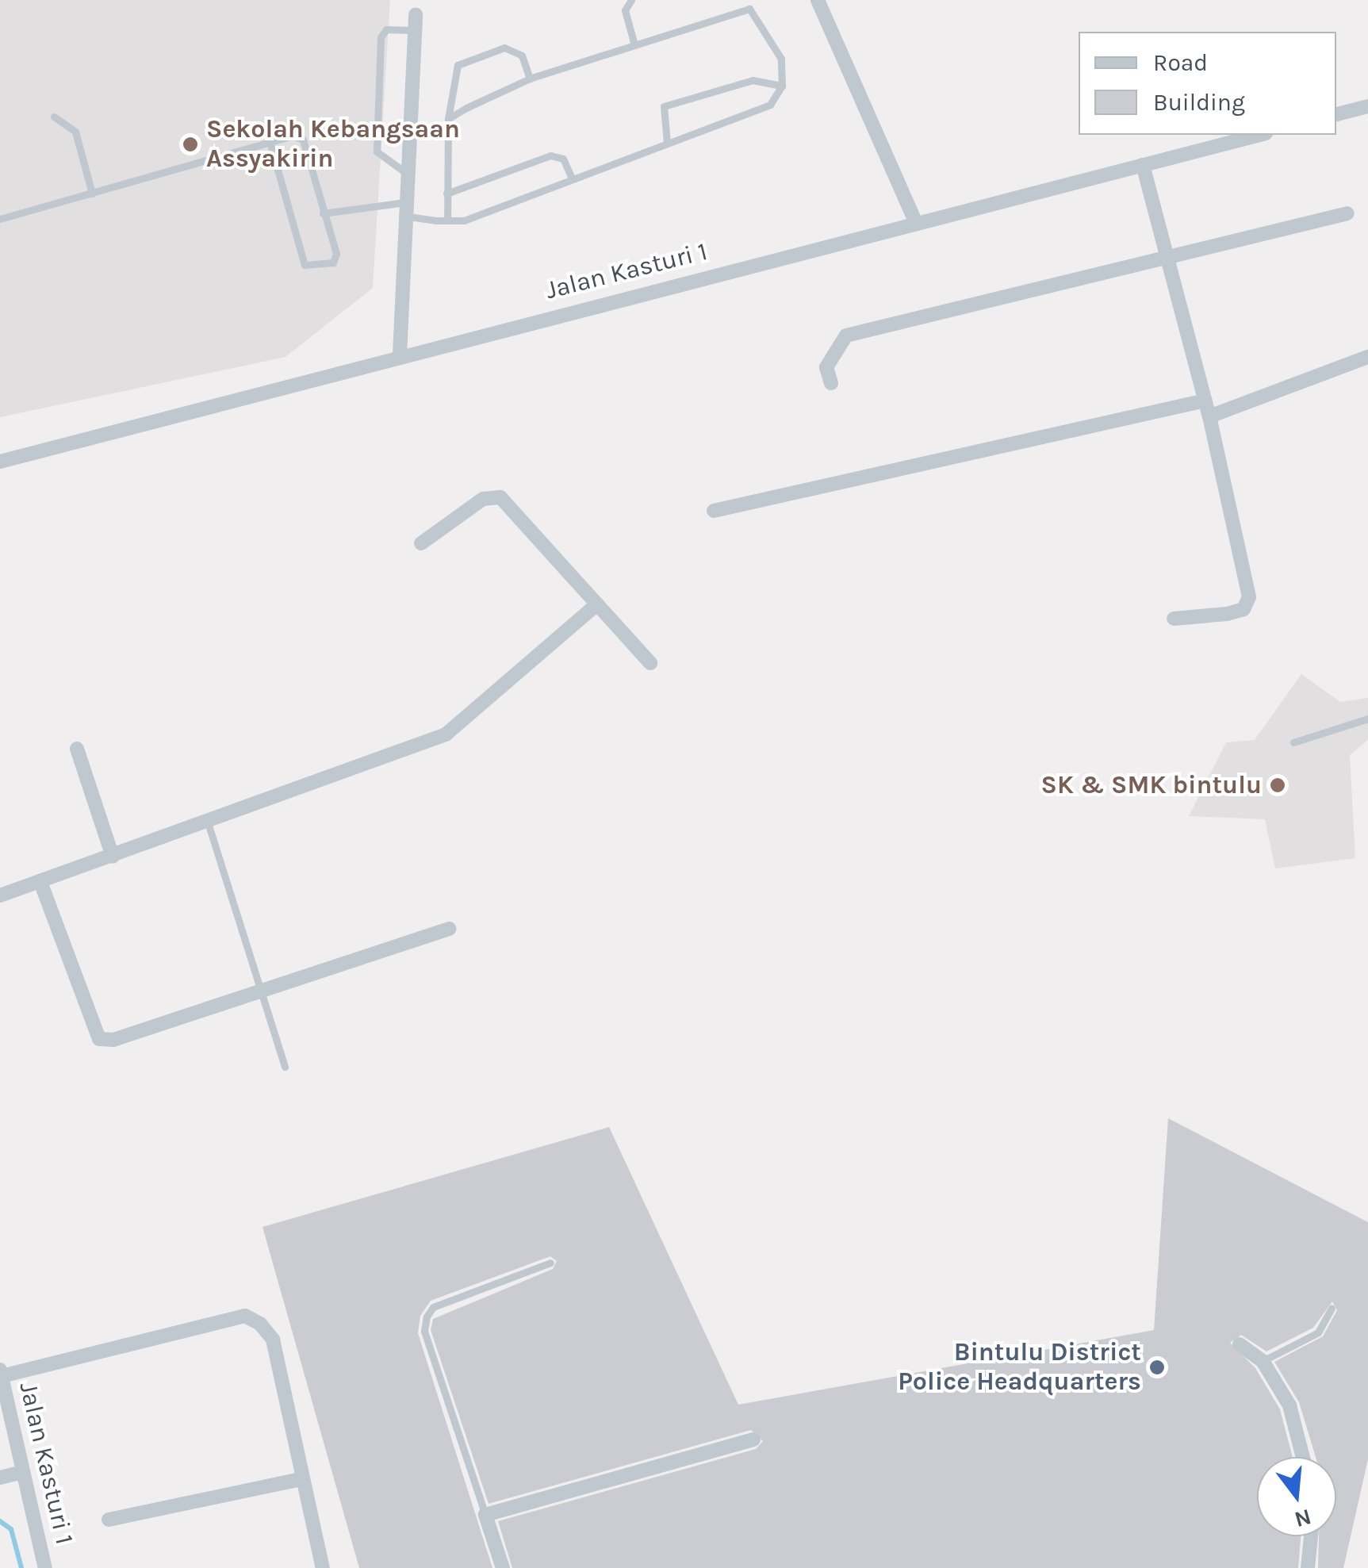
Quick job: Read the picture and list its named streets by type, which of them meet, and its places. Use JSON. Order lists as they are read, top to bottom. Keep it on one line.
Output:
{"streets":{"street":["Jalan Kasturi 1"]},"places":["Sekolah Kebangsaan Assyakirin","SK & SMK bintulu","Bintulu District Police Headquarters"],"legend":["Road","Building"],"north":"bottom"}
